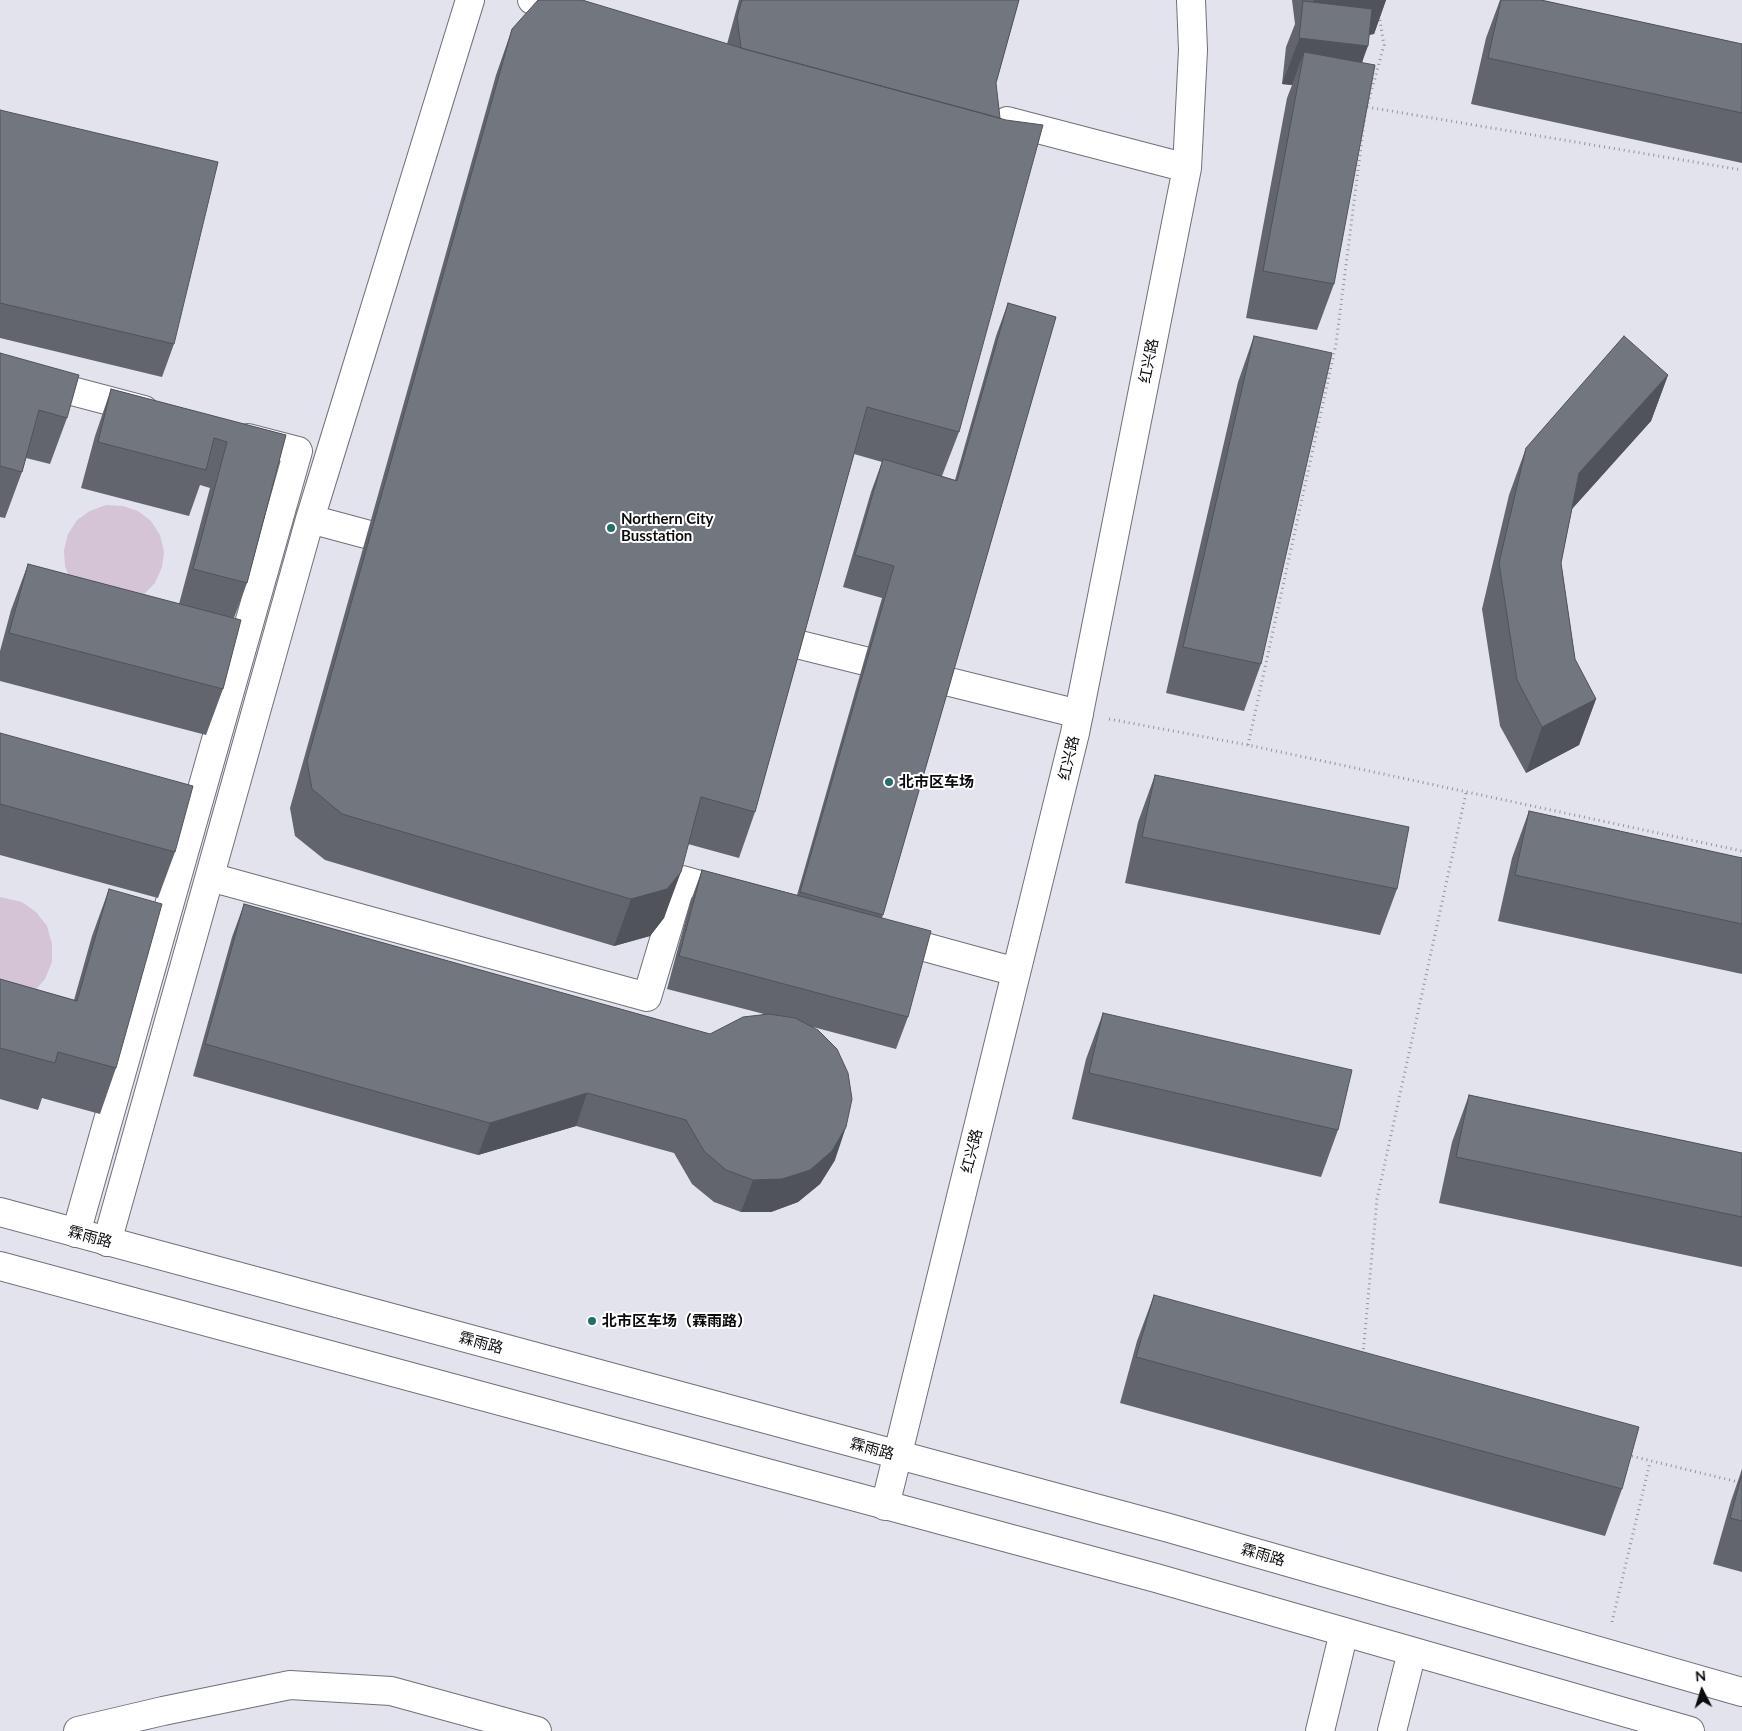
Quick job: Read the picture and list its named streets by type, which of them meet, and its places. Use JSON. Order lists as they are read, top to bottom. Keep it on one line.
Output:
{"streets":{"main road":["红兴路","霖雨路"]},"crossings":[["红兴路","霖雨路"]],"places":["Northern City Busstation","北市区车场","北市区车场（霖雨路）"],"north":"top"}
